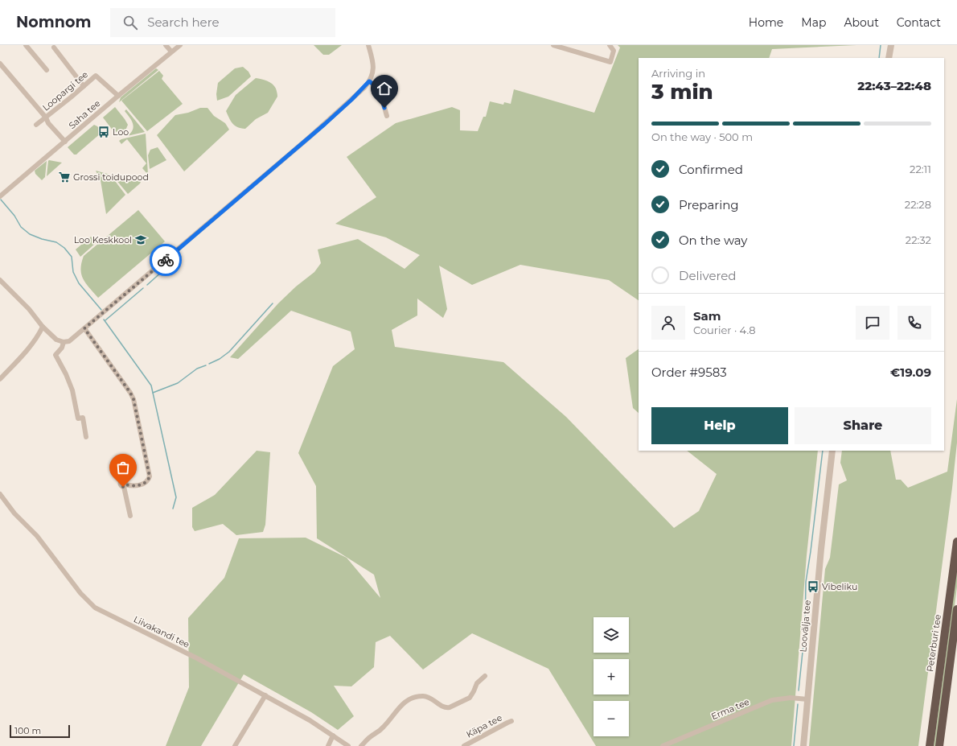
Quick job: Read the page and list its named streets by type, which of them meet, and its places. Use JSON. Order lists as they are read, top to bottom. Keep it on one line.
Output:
{"streets":{"highway":["Peterburi tee"],"street":["Loopargi tee","Saha tee","Loovälja tee","Liivakandi tee","Erma tee","Käpa tee"]},"crossings":[["Loopargi tee","Saha tee"],["Loovälja tee","Erma tee"]],"places":{"bus stop":["Loo","Vibeliku"],"supermarket":["Grossi toidupood"],"school or university":["Loo Keskkool"]},"scale_bar":"100 m","page":{"header":"Nomnom","search":"Search here","nav":["Home","Map","About","Contact"],"heading":["3 min","Arriving in","22:43–22:48"],"panel":["Sam","Courier · 4.8","Order #9583","€19.09"],"bar":"On the way · 500 m","list":[["Confirmed","22:11"],["Preparing","22:28"],["On the way","22:32"],"Delivered"],"buttons":["Help","Share"],"map_buttons":["+","−"],"scale":"100 m"}}
